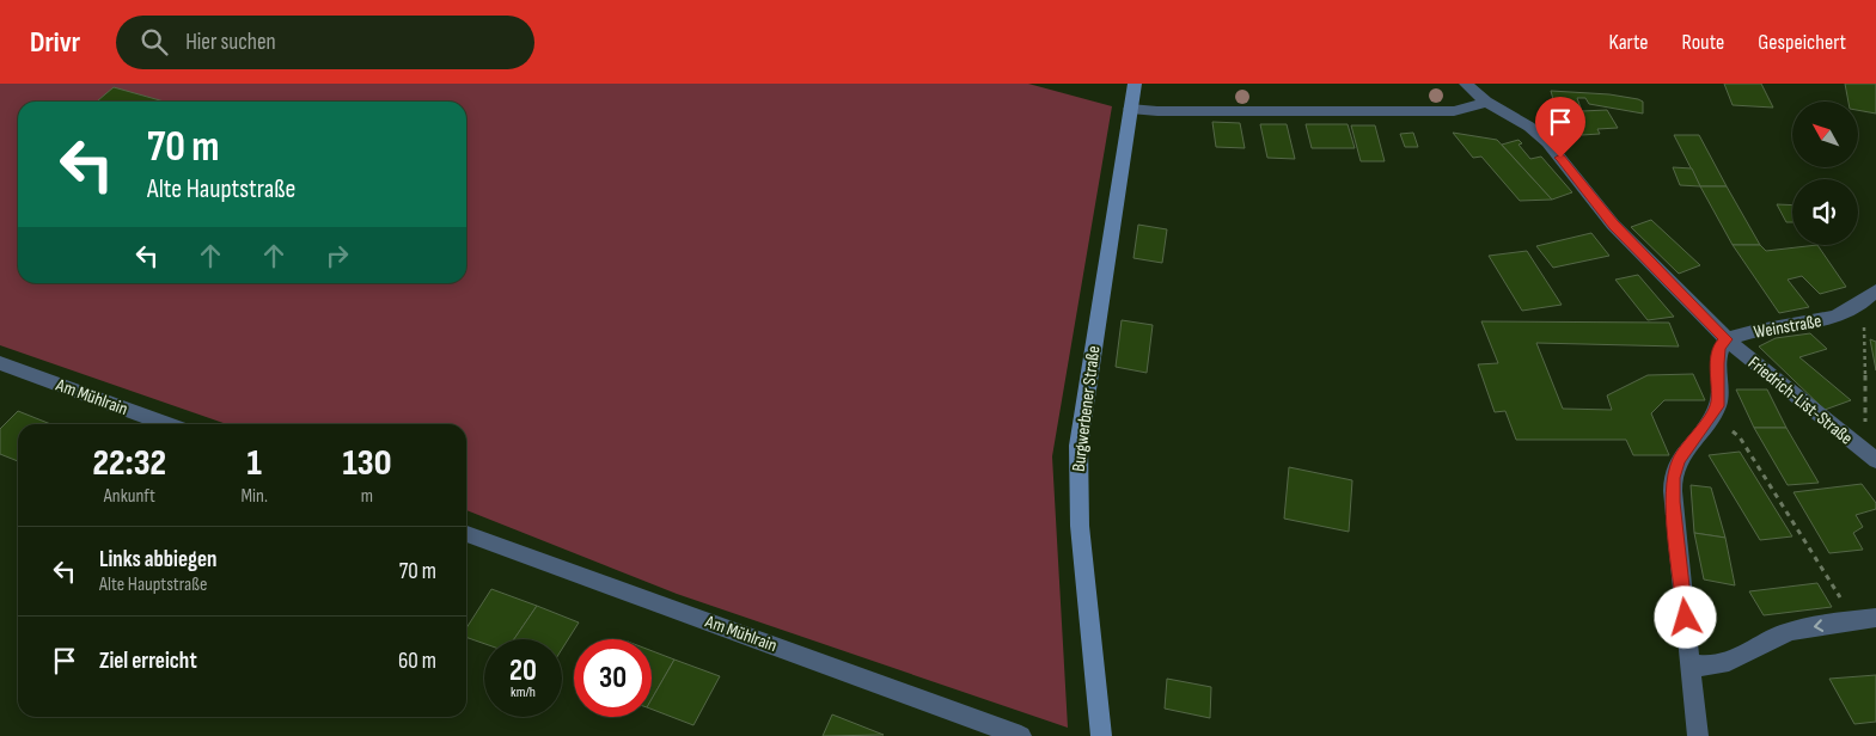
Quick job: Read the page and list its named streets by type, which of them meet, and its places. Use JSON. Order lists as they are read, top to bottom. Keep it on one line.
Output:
{"streets":{"main road":["Burgwerbener Straße"],"street":["Weinstraße","Am Mühlrain","Friedrich-List-Straße"]},"crossings":[["Weinstraße","Friedrich-List-Straße"]],"north":"top left","page":{"header":"Drivr","search":"Hier suchen","nav":["Karte","Route","Gespeichert"],"turn":["70 m","Alte Hauptstraße"],"eta":["22:32","Ankunft","1","Min.","130","m"],"list":[{"name":"Links abbiegen","note":"Alte Hauptstraße","value":"70 m"},{"name":"Ziel erreicht","value":"60 m"}],"speed":"20 km/h","limit":"30"}}
